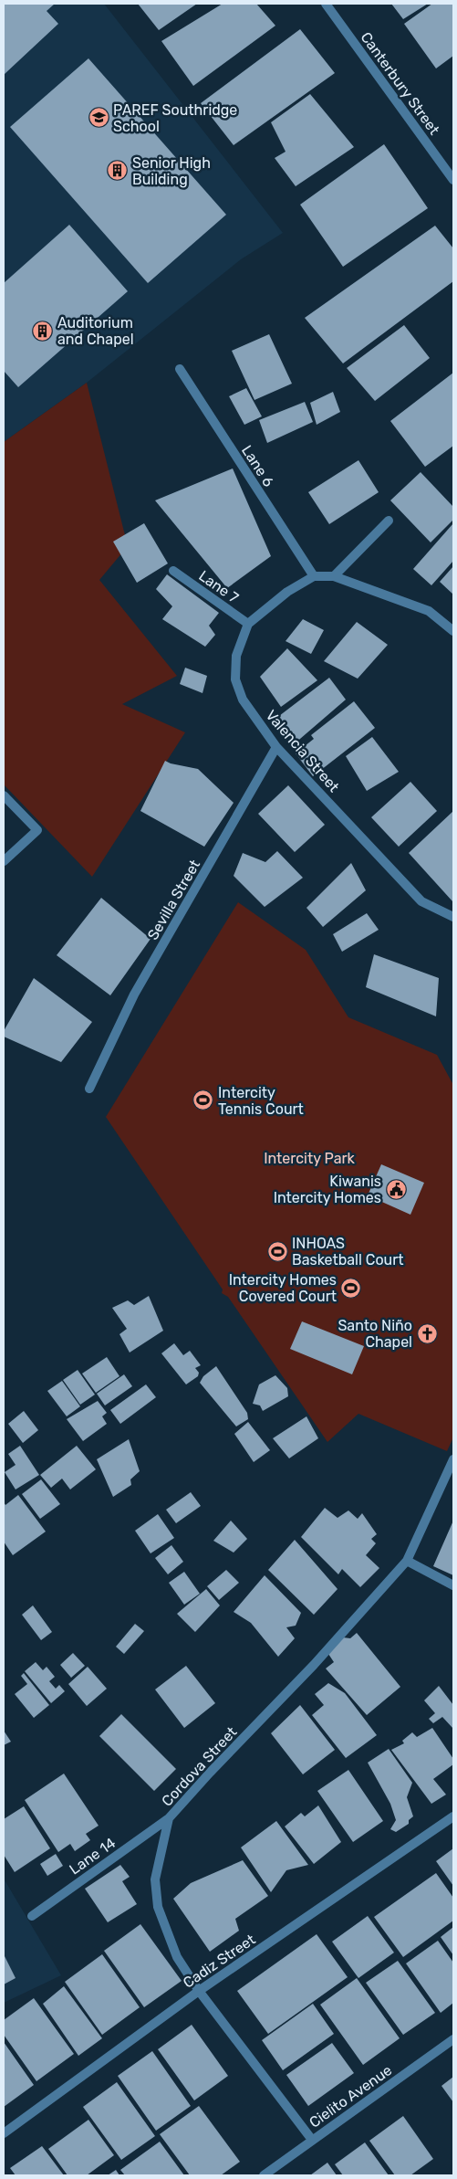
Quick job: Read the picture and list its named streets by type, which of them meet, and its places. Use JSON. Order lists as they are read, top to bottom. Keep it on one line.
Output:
{"streets":{"street":["Canterbury Street","Lane 6","Lane 7","Valencia Street","Sevilla Street","Cordova Street","Lane 14","Cadiz Street","Cielito Avenue"]},"crossings":[["Lane 7","Valencia Street"],["Valencia Street","Sevilla Street"],["Cordova Street","Lane 14"],["Cordova Street","Cadiz Street"],["Cordova Street","Cielito Avenue"]],"parks":["Intercity Park"],"places":{"school or university":["PAREF Southridge School"],"building":["Senior High Building","Auditorium and Chapel"],"sports":["Intercity Tennis Court","INHOAS Basketball Court","Intercity Homes Covered Court"],"public building":["Kiwanis Intercity Homes"],"church":["Santo Niño Chapel"]}}
